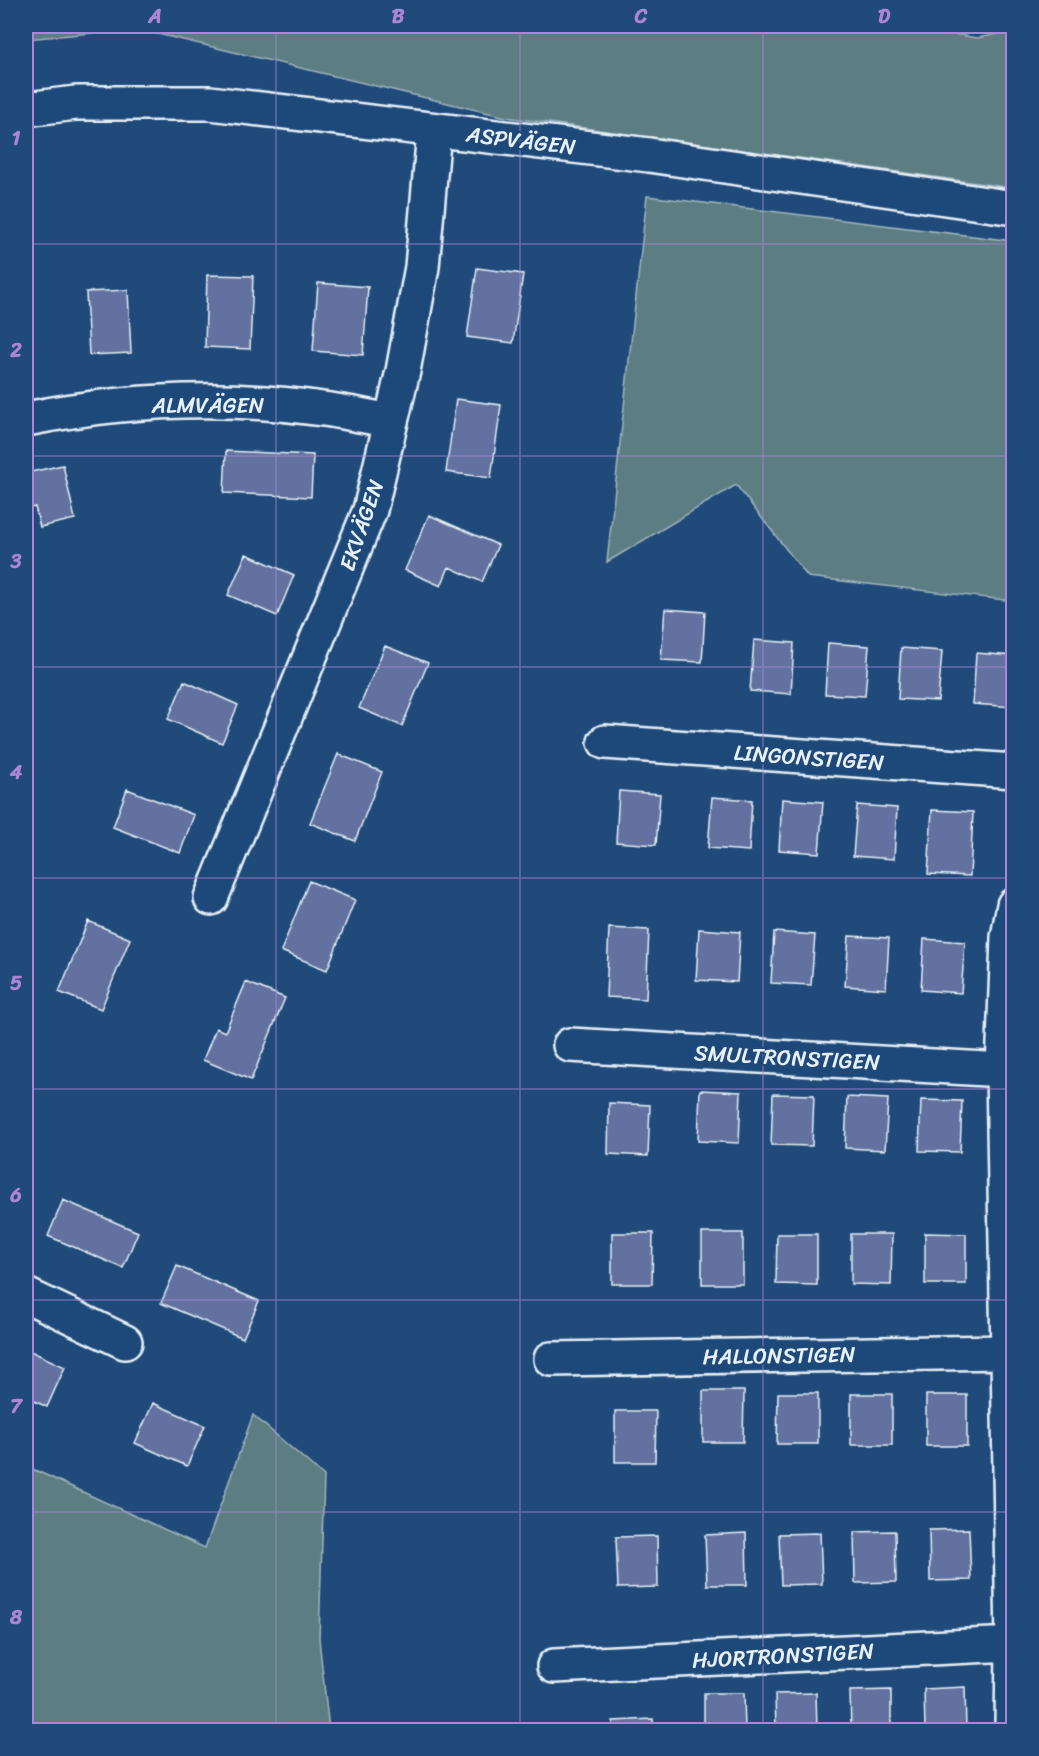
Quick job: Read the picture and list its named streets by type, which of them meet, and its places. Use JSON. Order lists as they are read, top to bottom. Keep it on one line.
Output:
{"streets":{"street":["ASPVÄGEN","ALMVÄGEN","EKVÄGEN","LINGONSTIGEN","SMULTRONSTIGEN","HALLONSTIGEN","HJORTRONSTIGEN"]},"crossings":[["ASPVÄGEN","EKVÄGEN"],["ALMVÄGEN","EKVÄGEN"]],"grid":{"columns":["A","B","C","D"],"rows":["1","2","3","4","5","6","7","8"]}}
